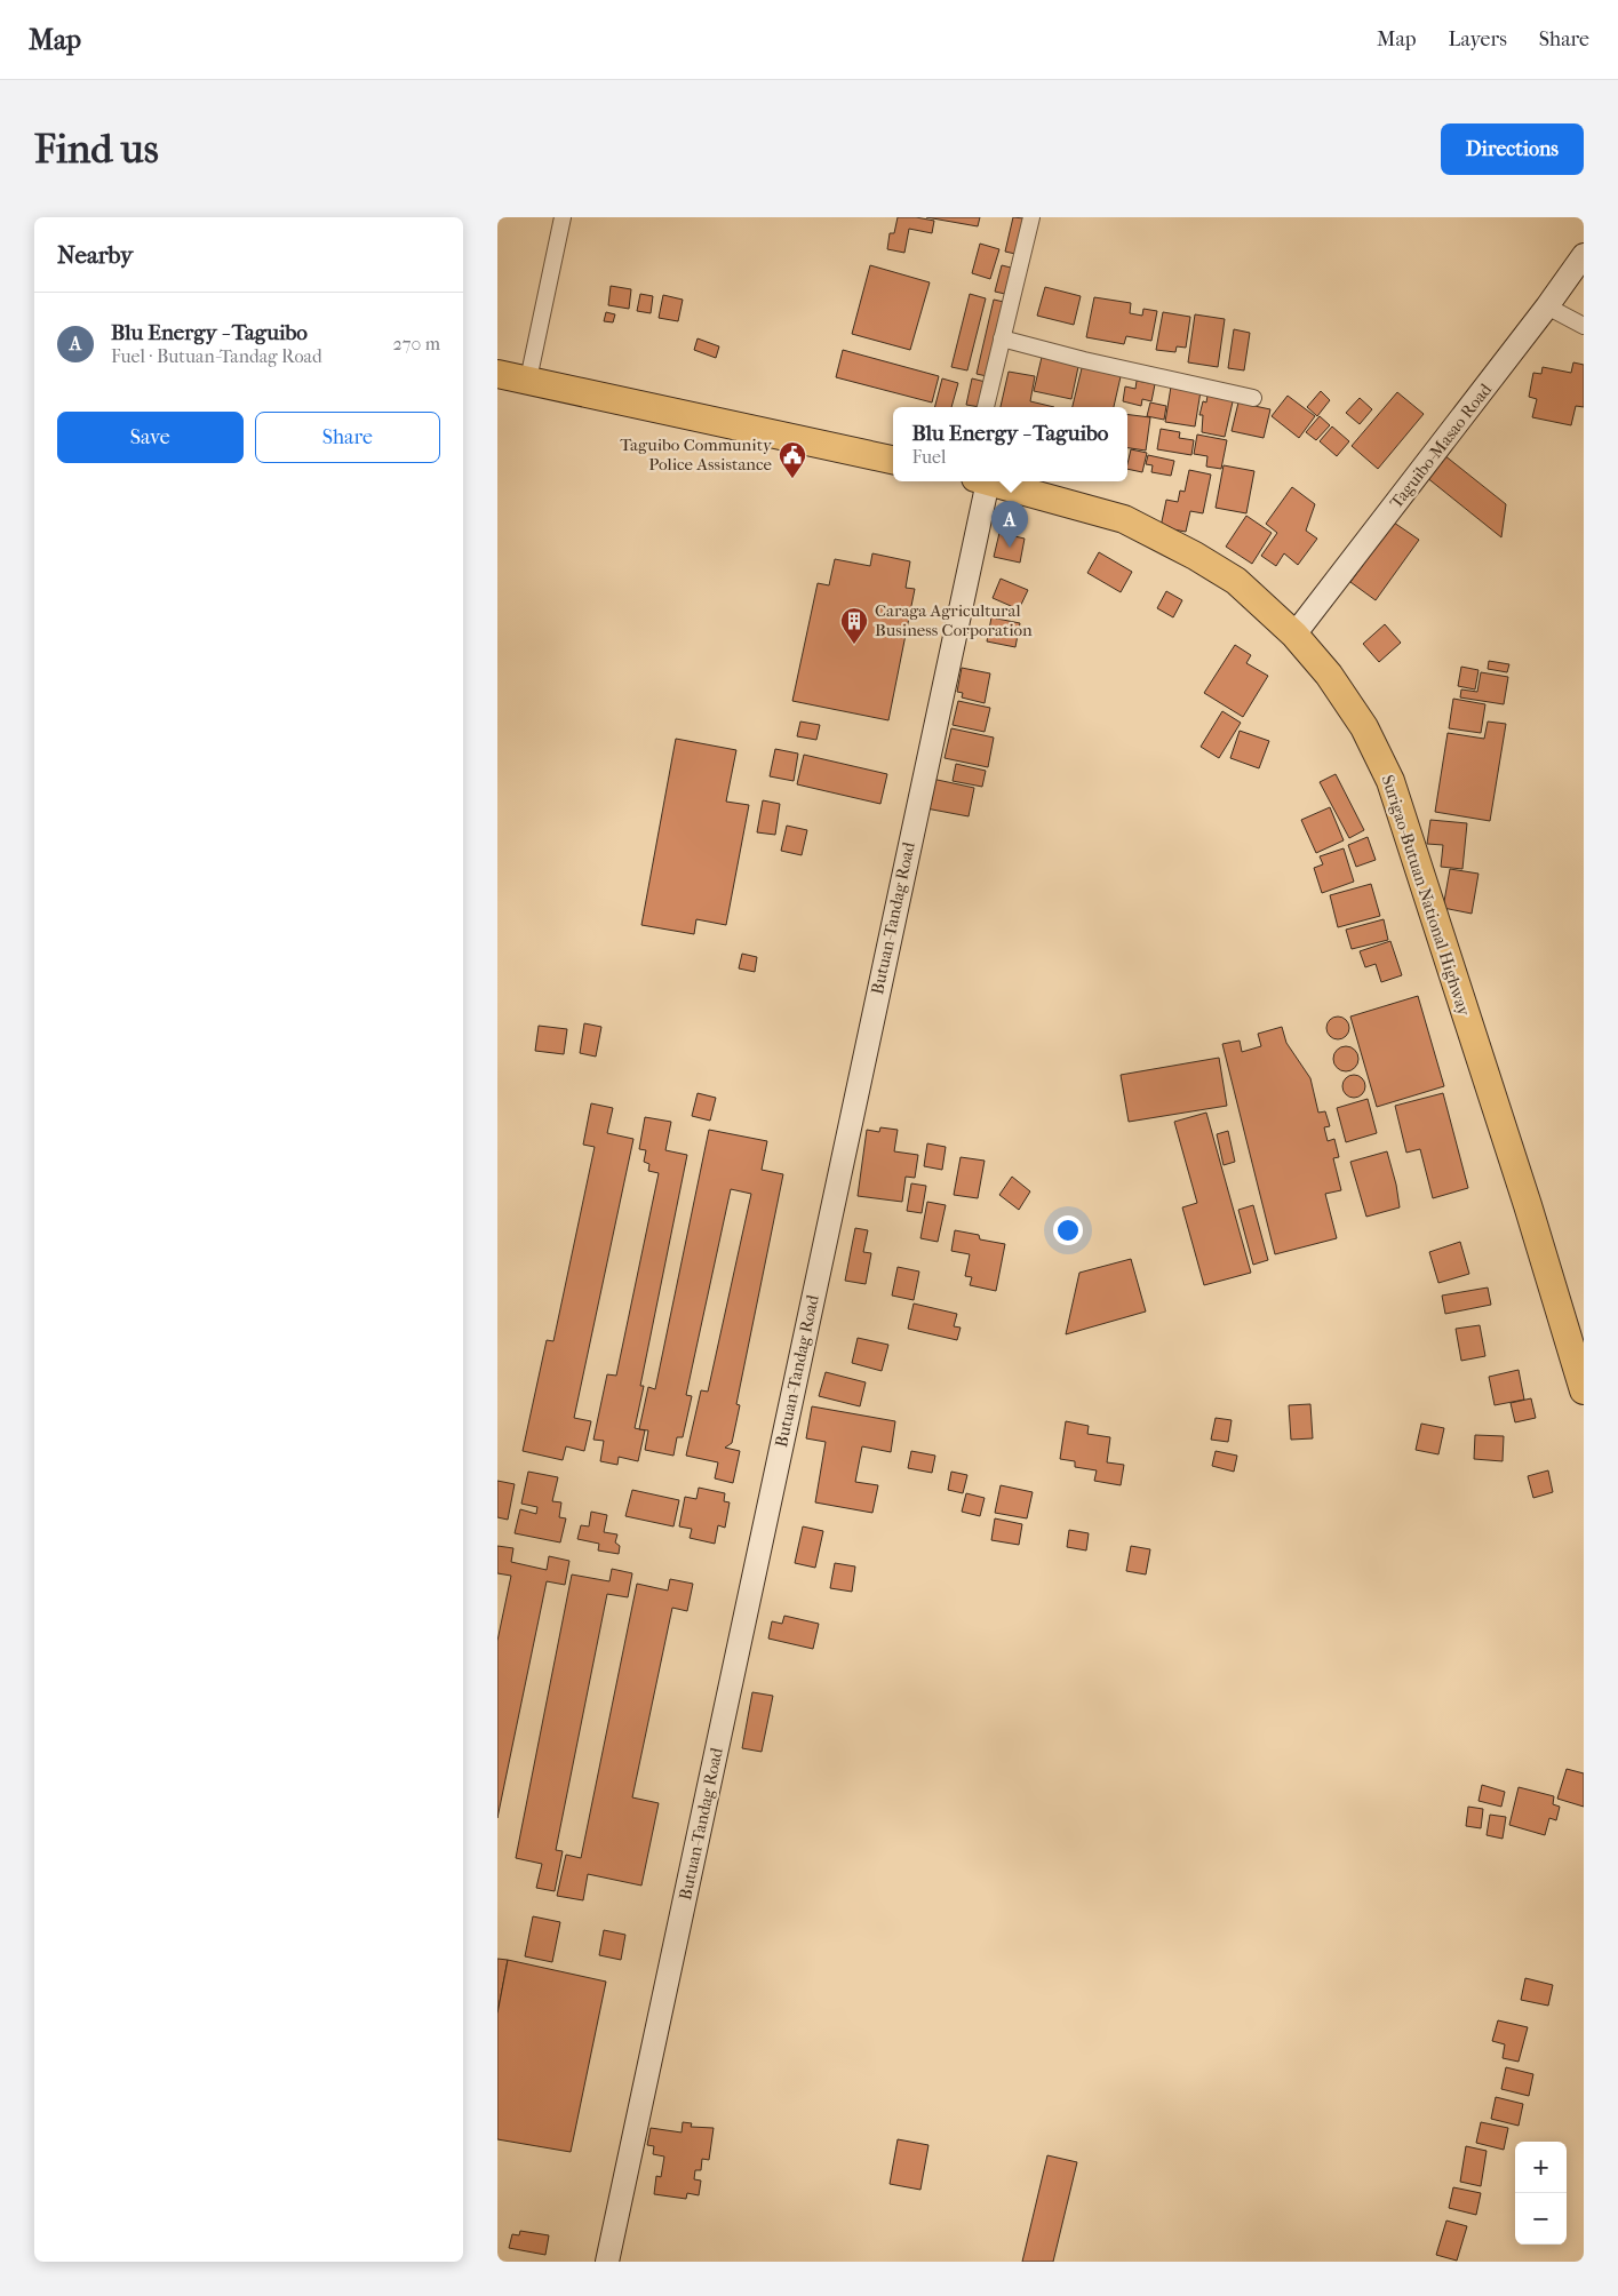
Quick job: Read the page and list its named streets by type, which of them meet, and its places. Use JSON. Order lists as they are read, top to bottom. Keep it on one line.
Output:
{"streets":{"highway":["Surigao-Butuan National Highway"],"main road":["Taguibo-Masao Road","Butuan-Tandag Road"]},"crossings":[["Taguibo-Masao Road","Surigao-Butuan National Highway"]],"places":{"public building":["Taguibo Community Police Assistance"],"building":["Caraga Agricultural Business Corporation"]},"page":{"header":"Map","nav":["Map","Layers","Share"],"buttons":["Directions",["Save","Share"]],"title":"Find us","heading":"Nearby","list":[{"mark":"A","name":"Blu Energy - Taguibo","note":"Fuel · Butuan-Tandag Road","value":"270 m"}],"popup":["Blu Energy - Taguibo","Fuel"],"pins":"A","map_buttons":["+","−"]}}
